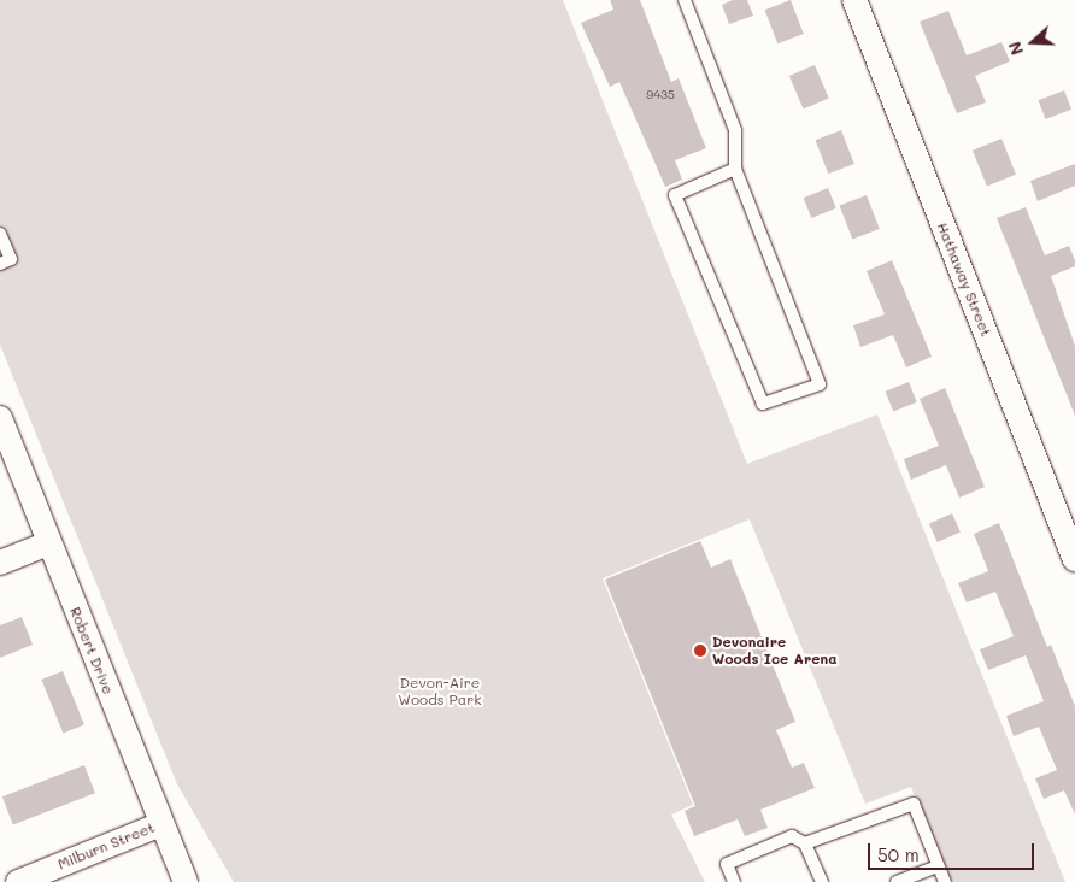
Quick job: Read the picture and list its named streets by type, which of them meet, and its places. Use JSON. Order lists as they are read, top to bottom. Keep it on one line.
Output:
{"streets":{"street":["Hathaway Street","Robert Drive","Milburn Street"]},"crossings":[["Robert Drive","Milburn Street"]],"parks":["Devon-Aire Woods Park"],"places":["Devonaire Woods Ice Arena"],"house_numbers":["9435"],"scale_bar":"50 m","north":"left"}
